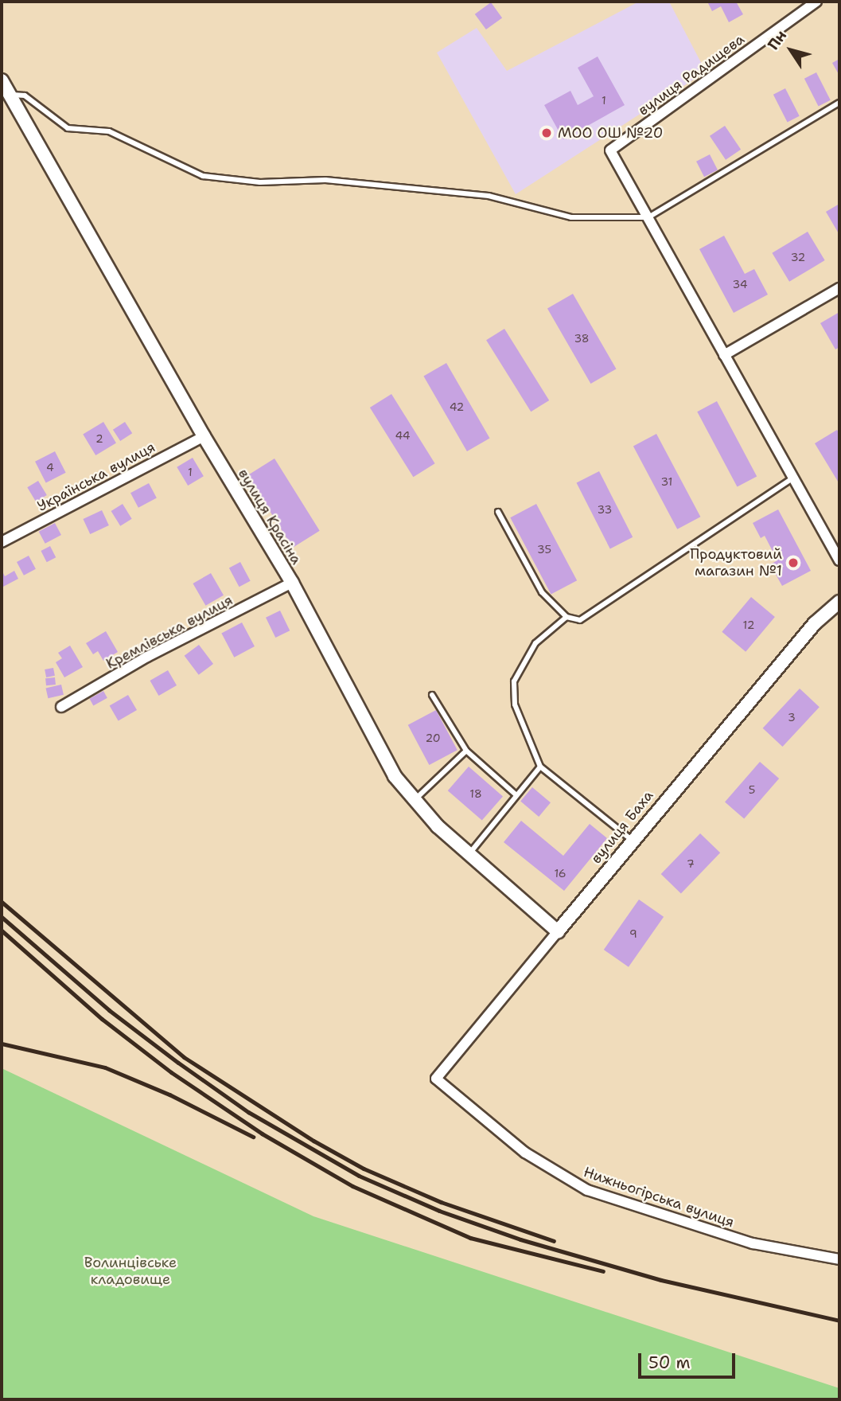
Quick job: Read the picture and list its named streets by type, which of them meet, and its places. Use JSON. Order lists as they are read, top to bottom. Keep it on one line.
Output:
{"streets":{"street":["вулиця Радищева","Українська вулиця","вулиця Красіна","Кремлівська вулиця","вулиця Баха","Нижньогірська вулиця"]},"crossings":[["Українська вулиця","вулиця Красіна"],["вулиця Красіна","Кремлівська вулиця"],["вулиця Красіна","вулиця Баха"],["вулиця Баха","Нижньогірська вулиця"]],"parks":["Волинцівське кладовище"],"places":["МОО ОШ №20","Продуктовий магазин №1"],"house_numbers":["1","32","34","38","42","44","2","4","1","31","33","35","12","3","20","5","18","7","16","9"],"scale_bar":"50 m","north":"top left"}
